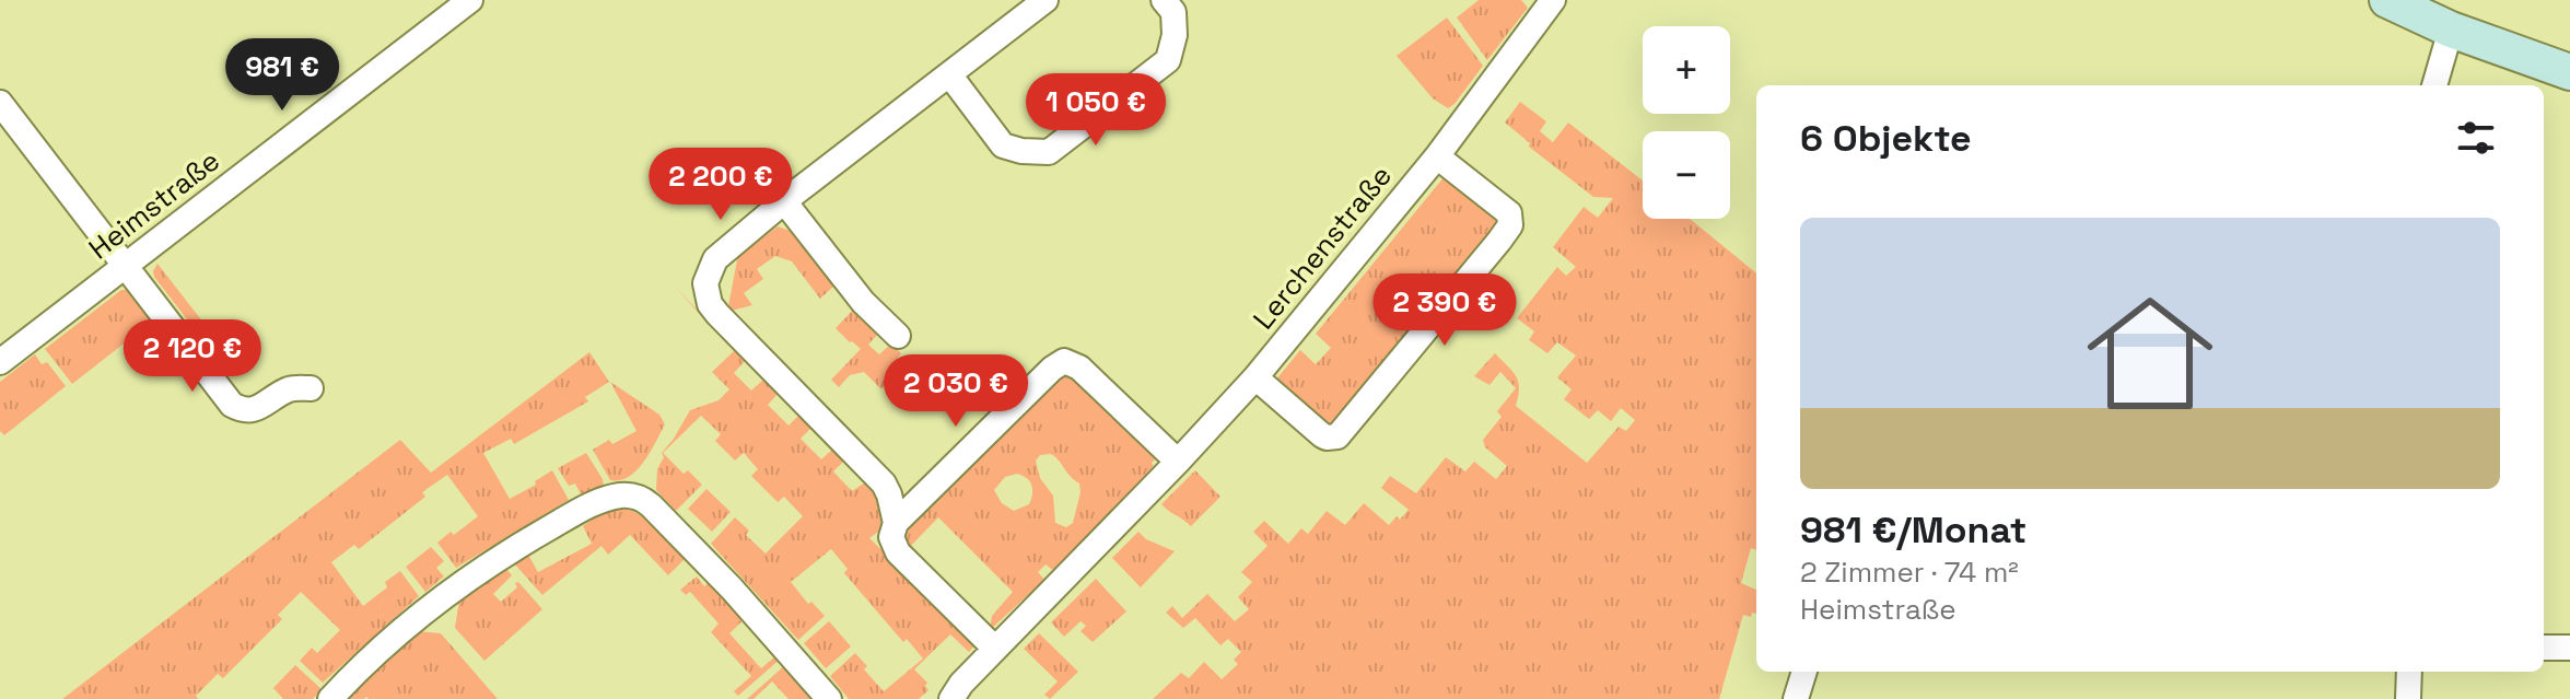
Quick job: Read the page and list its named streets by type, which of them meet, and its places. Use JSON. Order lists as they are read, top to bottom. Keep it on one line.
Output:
{"streets":{"street":["Heimstraße","Lerchenstraße"]},"page":{"map_buttons":["+","−"],"price":["981 €","1 050 €","2 200 €","2 390 €","2 120 €","2 030 €"],"heading":"6 Objekte","list":[{"name":"981 €/Monat","note":"2 Zimmer · 74 m² · Heimstraße"}]}}
